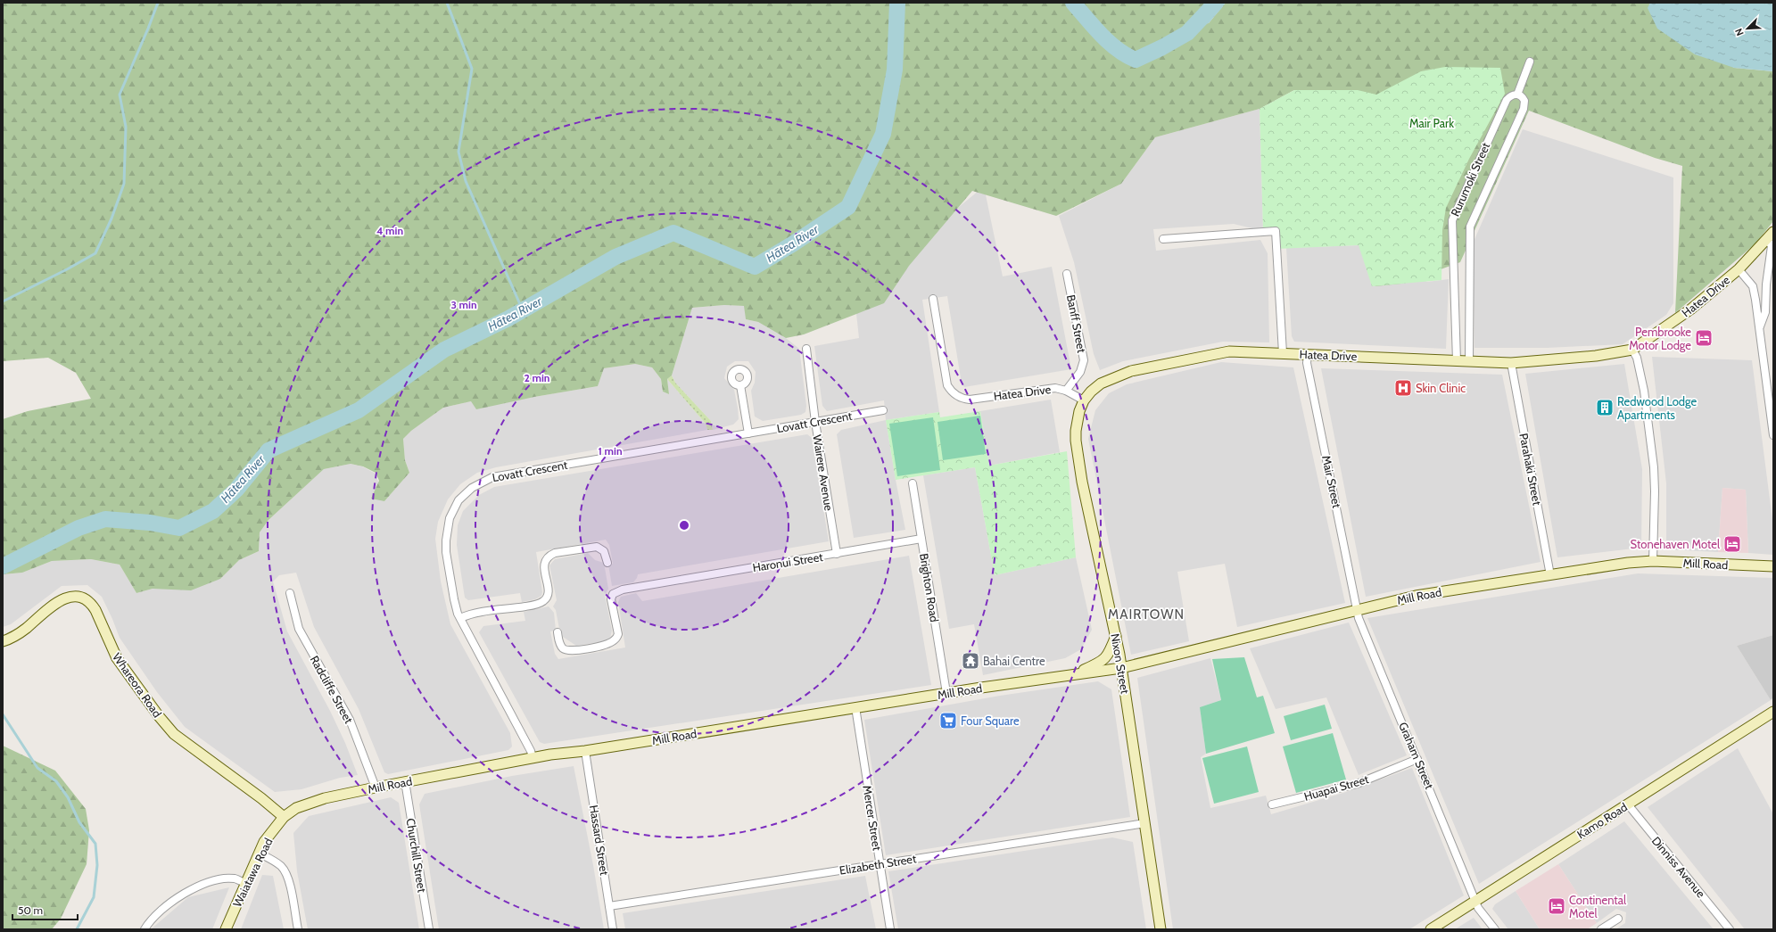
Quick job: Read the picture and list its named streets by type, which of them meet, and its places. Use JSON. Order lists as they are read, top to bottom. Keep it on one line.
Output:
{"streets":{"main road":["Hatea Drive","Mill Road","Nixon Street","Whareora Road","Kamo Road","Waiatawa Road"],"street":["Rurumoki Street","Banff Street","Lovatt Crescent","Parahaki Street","Wairere Avenue","Mair Street","Haronui Street","Brighton Road","Radcliffe Street","Graham Street","Huapai Street","Mercer Street","Hassard Street","Churchill Street","Elizabeth Street","Dinniss Avenue"]},"crossings":[["Rurumoki Street","Hatea Drive"],["Hatea Drive","Banff Street"],["Hatea Drive","Parahaki Street"],["Hatea Drive","Mair Street"],["Hatea Drive","Nixon Street"],["Lovatt Crescent","Wairere Avenue"],["Lovatt Crescent","Mill Road"],["Parahaki Street","Mill Road"],["Wairere Avenue","Haronui Street"],["Mair Street","Mill Road"],["Mair Street","Graham Street"],["Haronui Street","Brighton Road"],["Mill Road","Brighton Road"],["Mill Road","Nixon Street"],["Mill Road","Whareora Road"],["Mill Road","Radcliffe Street"],["Mill Road","Graham Street"],["Mill Road","Mercer Street"],["Mill Road","Hassard Street"],["Mill Road","Churchill Street"],["Mill Road","Waiatawa Road"],["Nixon Street","Elizabeth Street"],["Whareora Road","Waiatawa Road"],["Graham Street","Huapai Street"],["Graham Street","Kamo Road"],["Mercer Street","Elizabeth Street"],["Kamo Road","Dinniss Avenue"],["Hassard Street","Elizabeth Street"]],"districts":["MAIRTOWN"],"water":["Hātea River"],"parks":["Mair Park"],"places":{"hotel":["Pembrooke Motor Lodge","Stonehaven Motel","Continental Motel"],"hospital":["Skin Clinic"],"building":["Redwood Lodge Apartments"],"temple":["Bahai Centre"],"supermarket":["Four Square"]},"scale_bar":"50 m","north":"bottom left","rings":["4 min","3 min","2 min","1 min"]}
